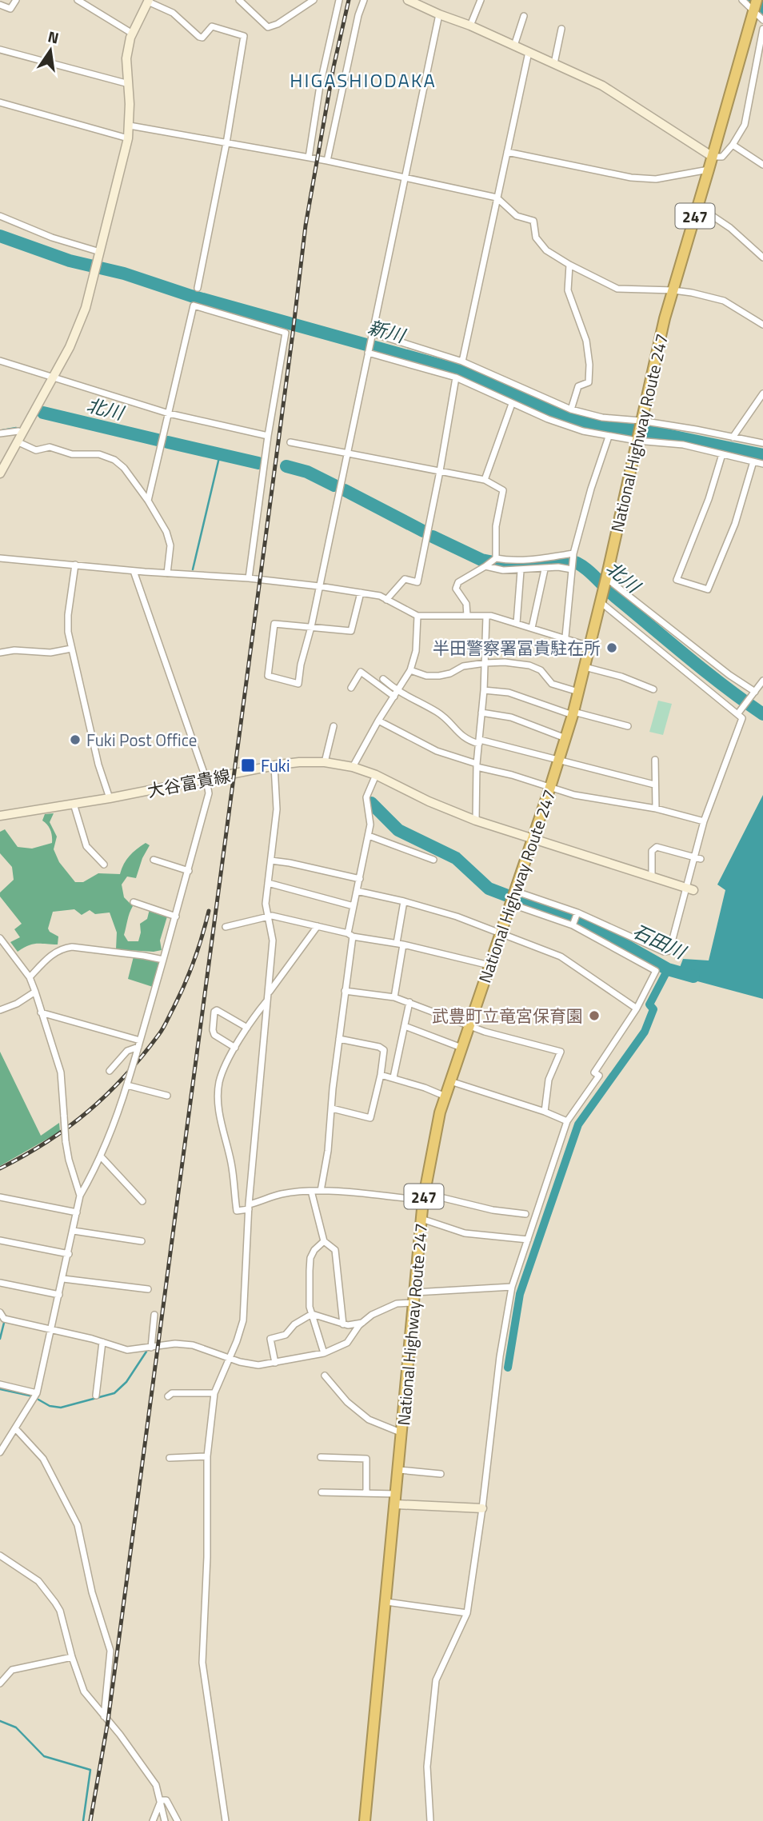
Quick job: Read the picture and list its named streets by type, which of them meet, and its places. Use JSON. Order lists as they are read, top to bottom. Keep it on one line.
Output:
{"streets":{"highway":["247","National Highway Route 247"],"street":["大谷富貴線"]},"crossings":[["National Highway Route 247","大谷富貴線"]],"districts":["HIGASHIODAKA"],"water":["新川","北川","石田川"],"places":{"other":["半田警察署冨貴駐在所","Fuki Post Office","武豊町立竜宮保育園"],"transit":["Fuki"]},"north":"top"}
